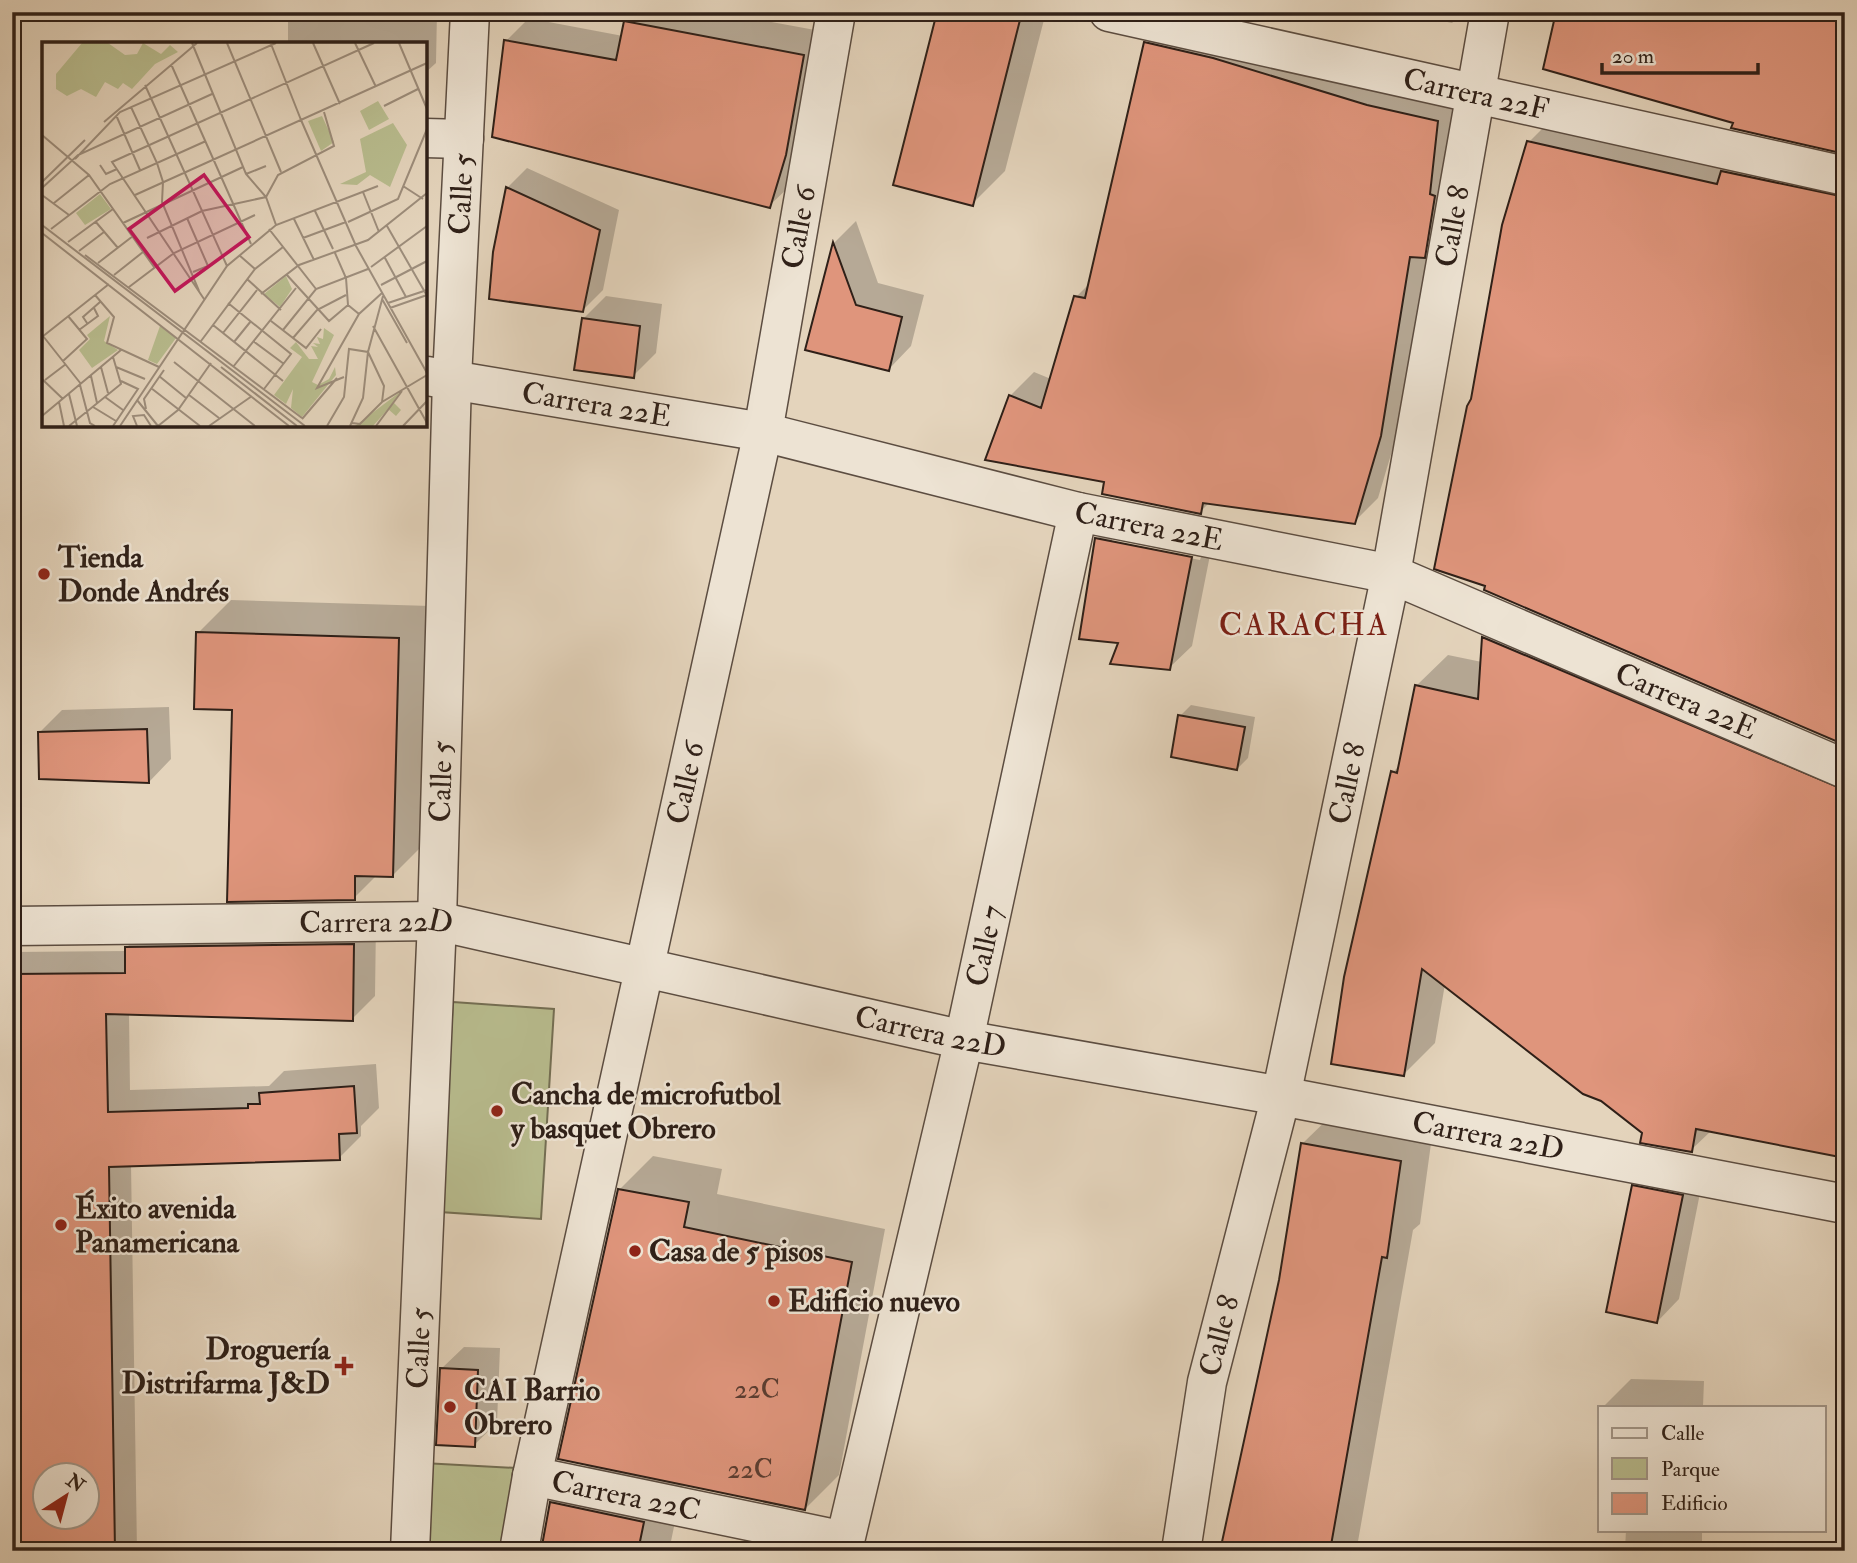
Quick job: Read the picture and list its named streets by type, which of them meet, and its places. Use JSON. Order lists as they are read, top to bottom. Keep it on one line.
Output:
{"streets":{"street":["Carrera 22F","Calle 5","Calle 8","Calle 6","Carrera 22E","Carrera 22D","Calle 7","Carrera 22C"]},"crossings":[["Carrera 22F","Calle 8"],["Calle 5","Carrera 22E"],["Calle 5","Carrera 22D"],["Calle 8","Carrera 22E"],["Calle 8","Carrera 22D"],["Calle 6","Carrera 22E"],["Calle 6","Carrera 22D"],["Calle 6","Carrera 22C"],["Carrera 22E","Calle 7"],["Carrera 22D","Calle 7"],["Calle 7","Carrera 22C"]],"districts":["CARACHA"],"places":{"other":["Tienda Donde Andrés","Cancha de microfutbol y basquet Obrero","Éxito avenida Panamericana","Casa de 5 pisos","Edificio nuevo","CAI Barrio Obrero"],"health":["Droguería Distrifarma J&D"]},"house_numbers":["22C","22C"],"legend":["Calle","Parque","Edificio"],"scale_bar":"20 m","north":"top right"}
